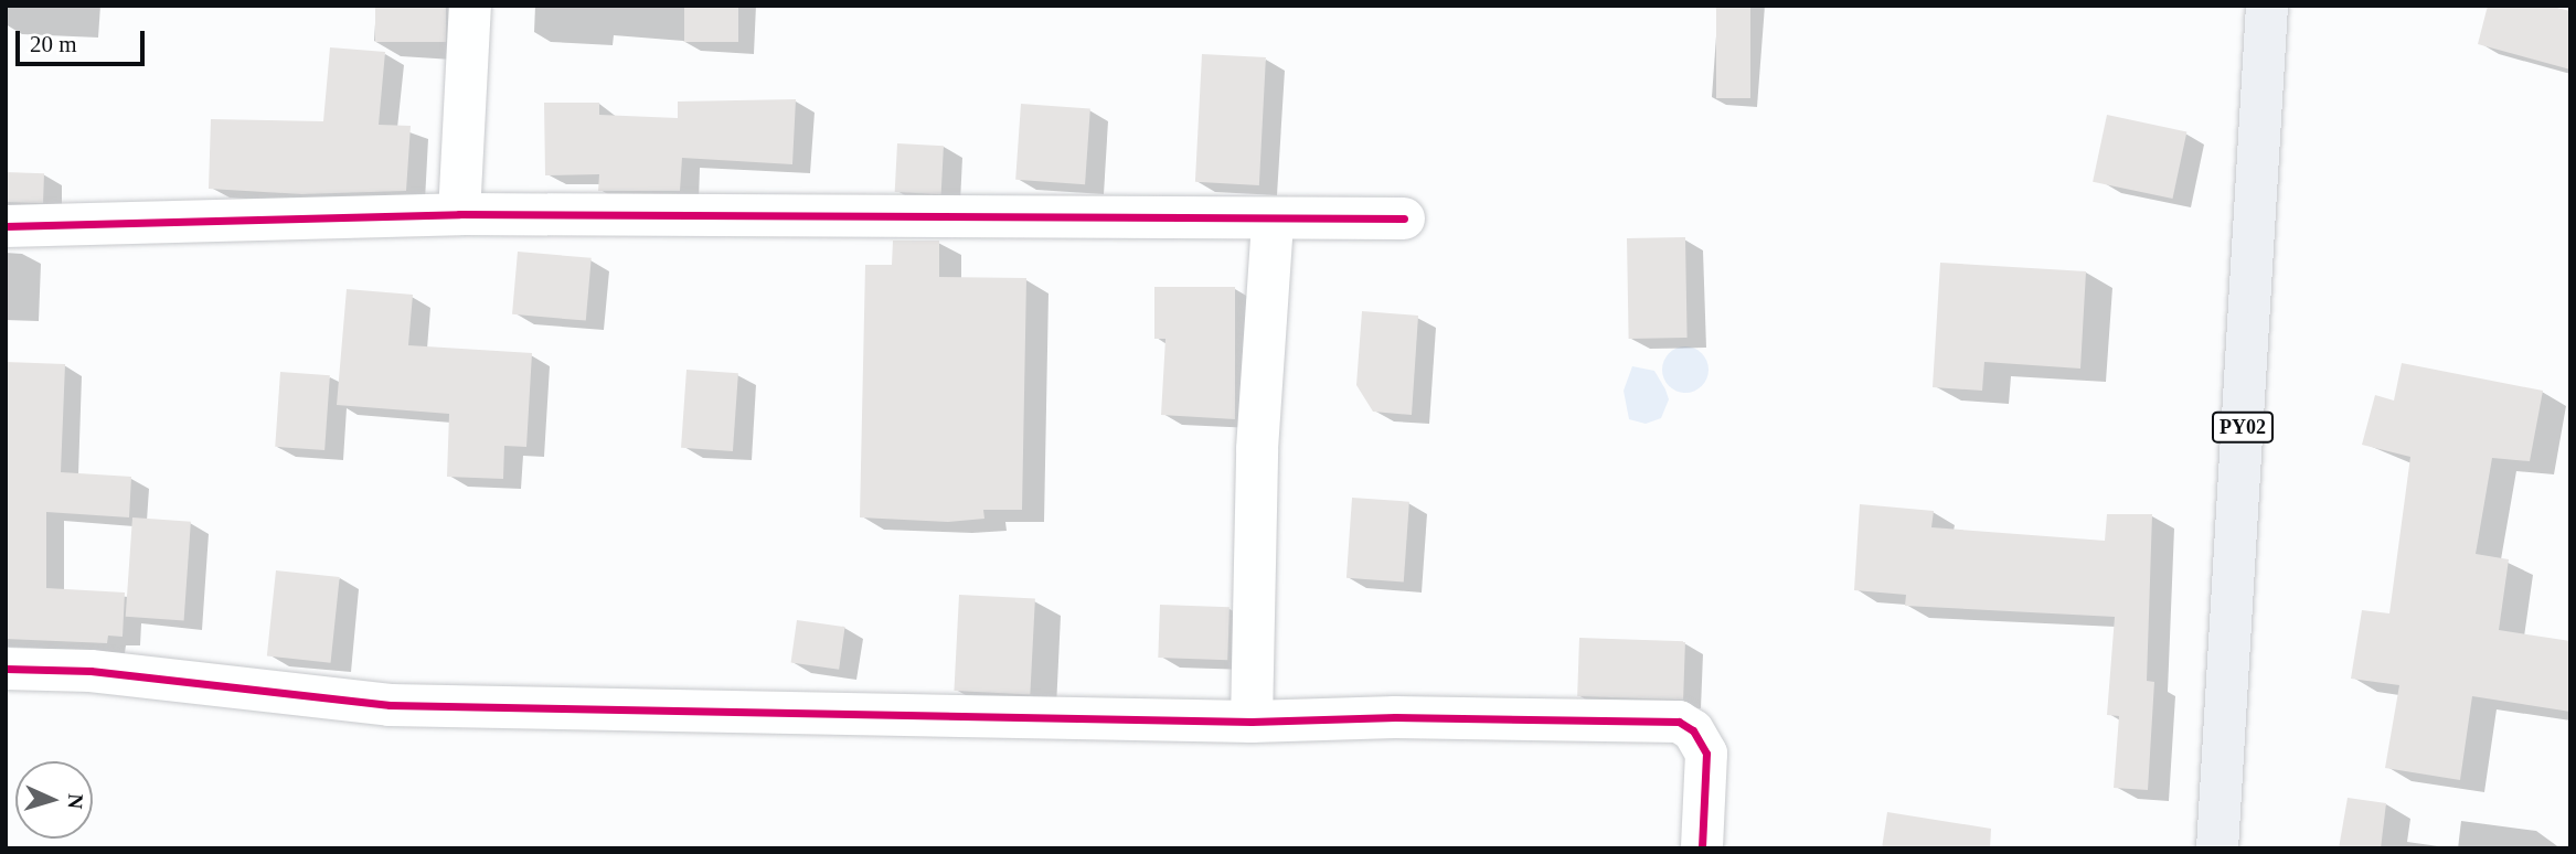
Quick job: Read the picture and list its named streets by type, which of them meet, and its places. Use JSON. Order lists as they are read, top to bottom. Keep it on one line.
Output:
{"streets":{"main road":["PY02"]},"scale_bar":"20 m","north":"right"}
